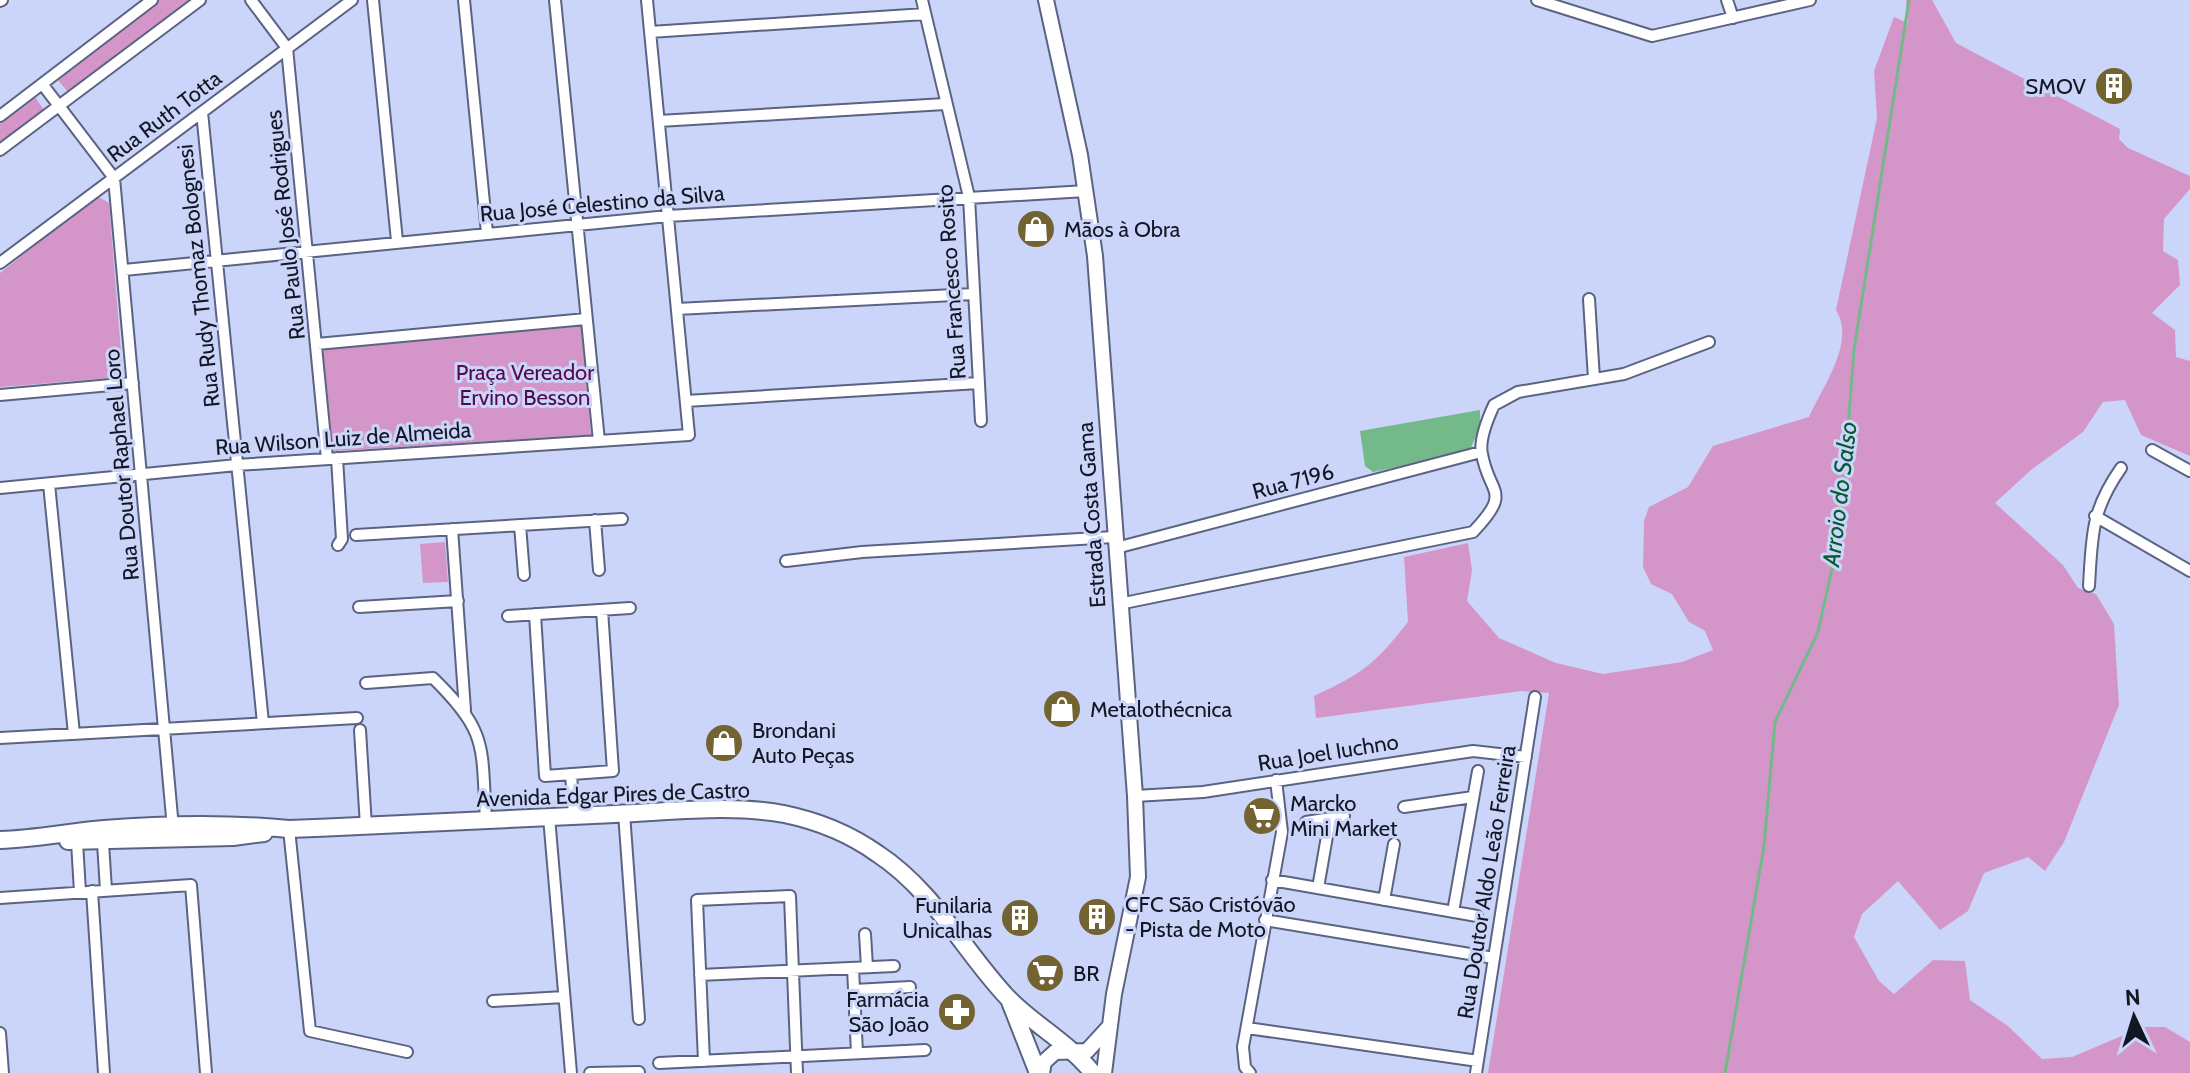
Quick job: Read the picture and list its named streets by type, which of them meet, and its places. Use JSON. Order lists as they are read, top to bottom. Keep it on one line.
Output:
{"streets":{"main road":["Estrada Costa Gama","Avenida Edgar Pires de Castro"],"street":["Rua Ruth Totta","Rua José Celestino da Silva","Rua Paulo José Rodrigues","Rua Rudy Thomaz Bolognesi","Rua Francesco Rosito","Rua Wilson Luiz de Almeida","Rua Doutor Raphael Loro","Rua 7196","Rua Joel Iuchno","Rua Doutor Aldo Leão Ferreira"]},"crossings":[["Rua Ruth Totta","Rua Paulo José Rodrigues"],["Rua Ruth Totta","Rua Rudy Thomaz Bolognesi"],["Rua Ruth Totta","Rua Doutor Raphael Loro"],["Rua José Celestino da Silva","Rua Paulo José Rodrigues"],["Rua José Celestino da Silva","Rua Rudy Thomaz Bolognesi"],["Rua José Celestino da Silva","Rua Francesco Rosito"],["Rua José Celestino da Silva","Rua Doutor Raphael Loro"],["Rua José Celestino da Silva","Estrada Costa Gama"],["Rua Paulo José Rodrigues","Rua Wilson Luiz de Almeida"],["Rua Rudy Thomaz Bolognesi","Rua Wilson Luiz de Almeida"],["Rua Wilson Luiz de Almeida","Rua Doutor Raphael Loro"],["Rua Doutor Raphael Loro","Avenida Edgar Pires de Castro"],["Rua 7196","Estrada Costa Gama"],["Estrada Costa Gama","Rua Joel Iuchno"],["Rua Joel Iuchno","Rua Doutor Aldo Leão Ferreira"]],"water":["Arroio do Salso"],"parks":["Praça Vereador Ervino Besson"],"places":{"building":["SMOV","CFC São Cristóvão - Pista de Moto","Funilaria Unicalhas"],"shop":["Mãos à Obra","Metalothécnica","Brondani Auto Peças"],"supermarket":["Marcko Mini Market","BR"],"pharmacy":["Farmácia São João"]},"north":"top"}
